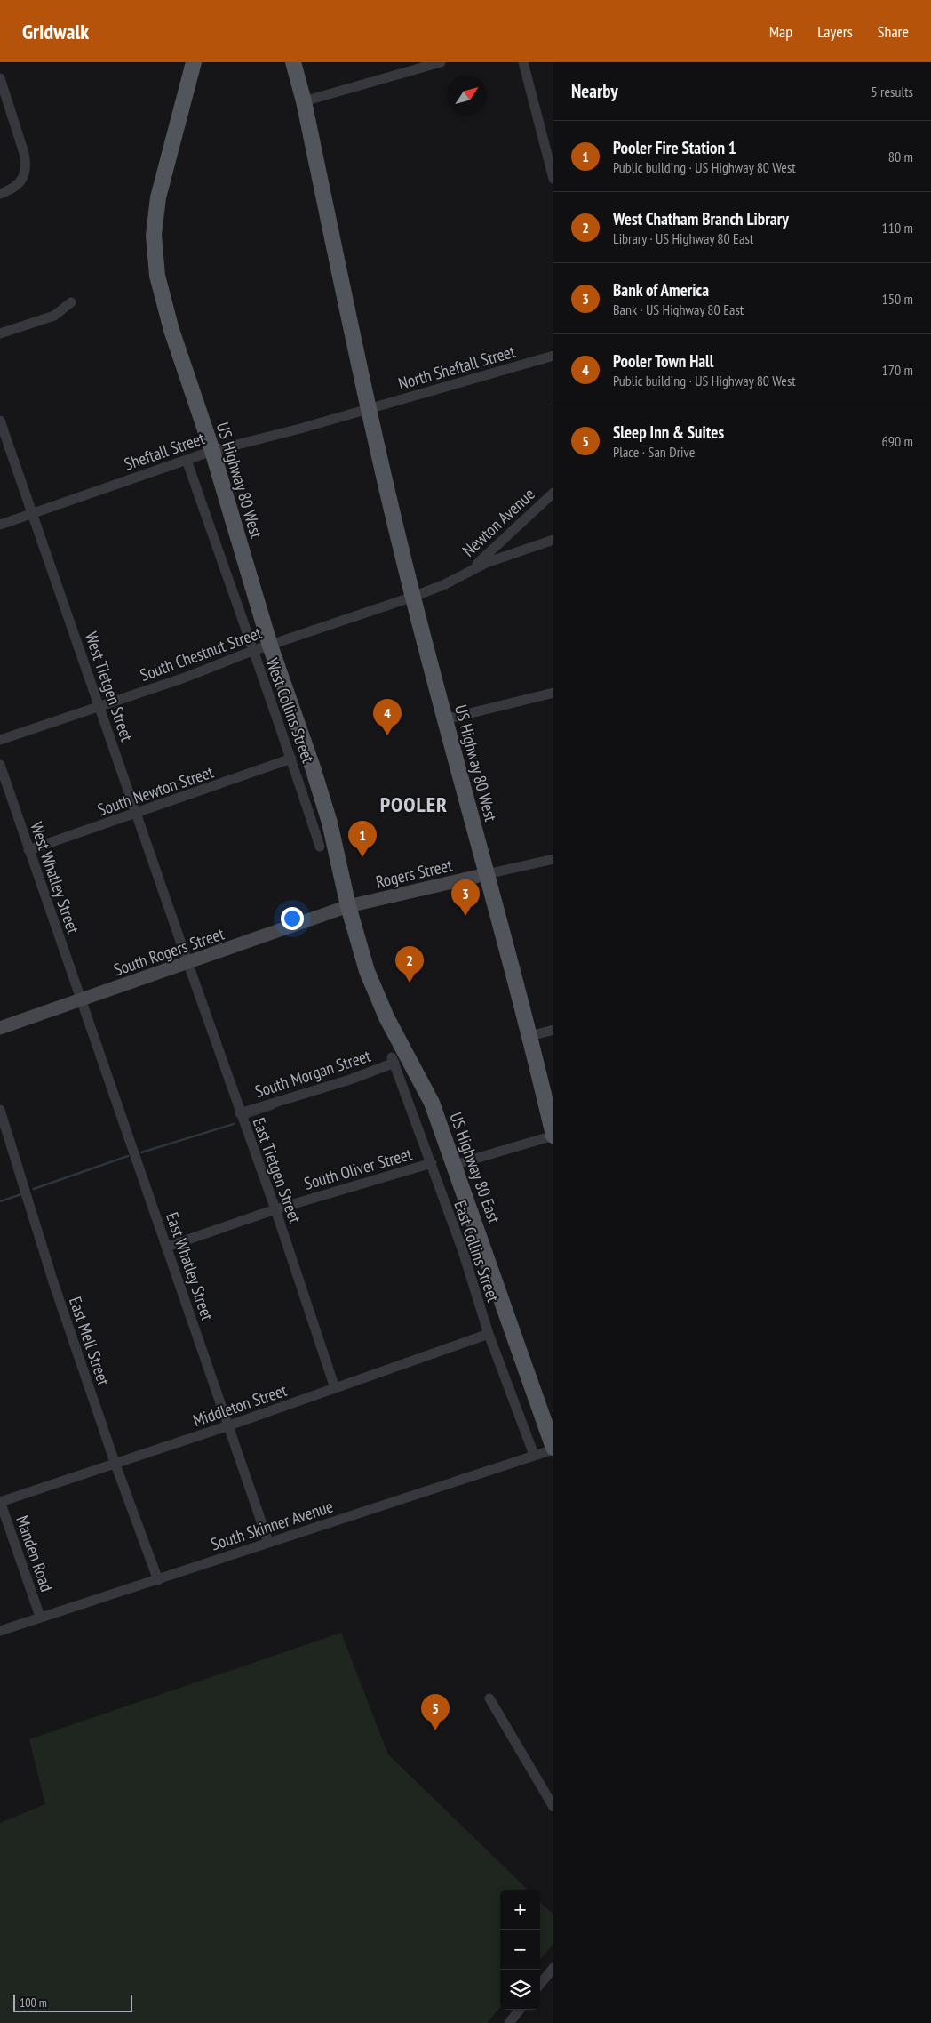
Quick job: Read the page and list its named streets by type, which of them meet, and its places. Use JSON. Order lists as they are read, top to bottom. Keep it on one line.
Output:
{"streets":{"main road":["US Highway 80 West","US Highway 80 East"],"street":["North Sheftall Street","Sheftall Street","Newton Avenue","South Chestnut Street","West Tietgen Street","West Collins Street","South Newton Street","Rogers Street","West Whatley Street","South Rogers Street","South Morgan Street","South Oliver Street","East Tietgen Street","East Collins Street","East Whatley Street","East Mell Street","Middleton Street","South Skinner Avenue","Manden Road"]},"crossings":[["North Sheftall Street","Sheftall Street"],["North Sheftall Street","US Highway 80 West"],["Sheftall Street","US Highway 80 West"],["Sheftall Street","West Tietgen Street"],["Sheftall Street","West Collins Street"],["US Highway 80 West","South Chestnut Street"],["US Highway 80 West","Rogers Street"],["US Highway 80 West","South Rogers Street"],["US Highway 80 West","US Highway 80 East"],["Newton Avenue","South Chestnut Street"],["South Chestnut Street","West Tietgen Street"],["South Chestnut Street","West Collins Street"],["West Tietgen Street","South Newton Street"],["West Tietgen Street","South Rogers Street"],["West Tietgen Street","East Tietgen Street"],["West Collins Street","South Newton Street"],["South Newton Street","West Whatley Street"],["Rogers Street","South Rogers Street"],["Rogers Street","US Highway 80 East"],["West Whatley Street","South Rogers Street"],["West Whatley Street","East Whatley Street"],["South Rogers Street","US Highway 80 East"],["South Rogers Street","East Tietgen Street"],["South Rogers Street","East Whatley Street"],["South Morgan Street","East Tietgen Street"],["South Morgan Street","East Collins Street"],["US Highway 80 East","South Skinner Avenue"],["South Oliver Street","East Tietgen Street"],["South Oliver Street","East Collins Street"],["South Oliver Street","East Whatley Street"],["East Tietgen Street","Middleton Street"],["East Collins Street","Middleton Street"],["East Collins Street","South Skinner Avenue"],["East Whatley Street","Middleton Street"],["East Whatley Street","South Skinner Avenue"],["East Mell Street","Middleton Street"],["East Mell Street","South Skinner Avenue"],["Middleton Street","Manden Road"],["South Skinner Avenue","Manden Road"]],"districts":["POOLER"],"scale_bar":"100 m","north":"top right","page":{"header":"Gridwalk","nav":["Map","Layers","Share"],"heading":["Nearby","5 results"],"list":[{"mark":"1","name":"Pooler Fire Station 1","note":"Public building · US Highway 80 West","value":"80 m"},{"mark":"2","name":"West Chatham Branch Library","note":"Library · US Highway 80 East","value":"110 m"},{"mark":"3","name":"Bank of America","note":"Bank · US Highway 80 East","value":"150 m"},{"mark":"4","name":"Pooler Town Hall","note":"Public building · US Highway 80 West","value":"170 m"},{"mark":"5","name":"Sleep Inn & Suites","note":"Place · San Drive","value":"690 m"}],"pins":["4","1","3","2","5"],"map_buttons":["+","−"],"scale":"100 m"}}
